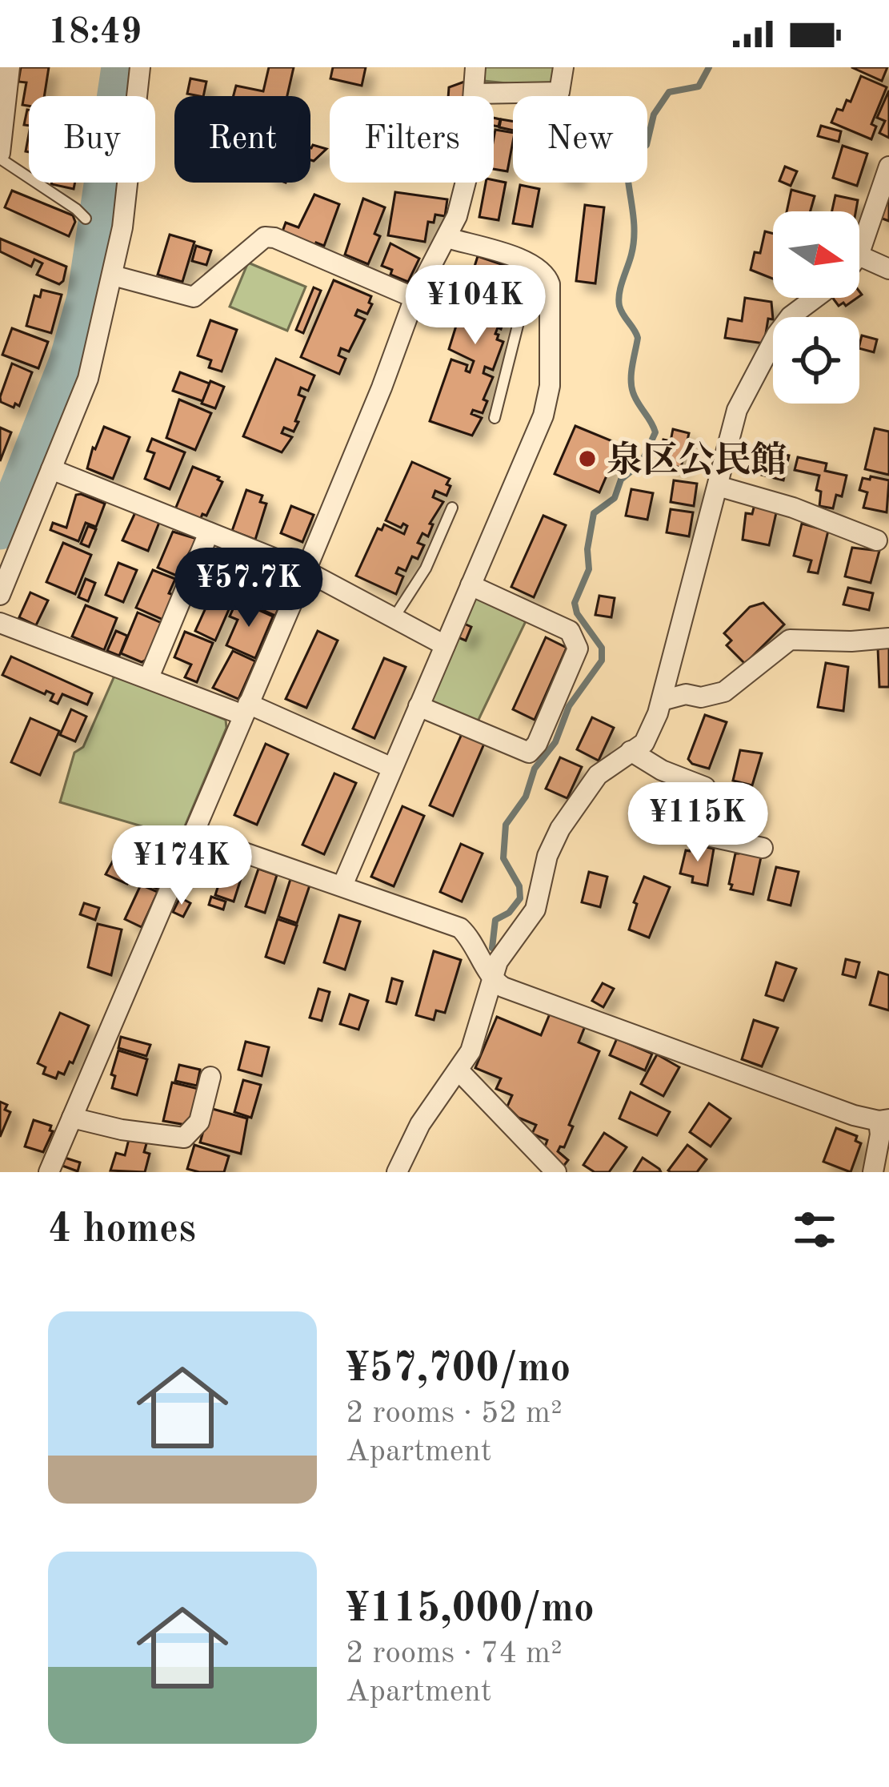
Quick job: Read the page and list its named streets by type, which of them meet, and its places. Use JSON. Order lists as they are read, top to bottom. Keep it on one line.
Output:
{"places":["泉区公民館"],"north":"right","page":{"status":"18:49","chip":["Buy","Rent","Filters","New"],"price":["¥104K","¥57.7K","¥115K","¥174K"],"heading":"4 homes","list":[{"name":"¥57,700/mo","note":"2 rooms · 52 m² · Apartment"},{"name":"¥115,000/mo","note":"2 rooms · 74 m² · Apartment"}]}}
